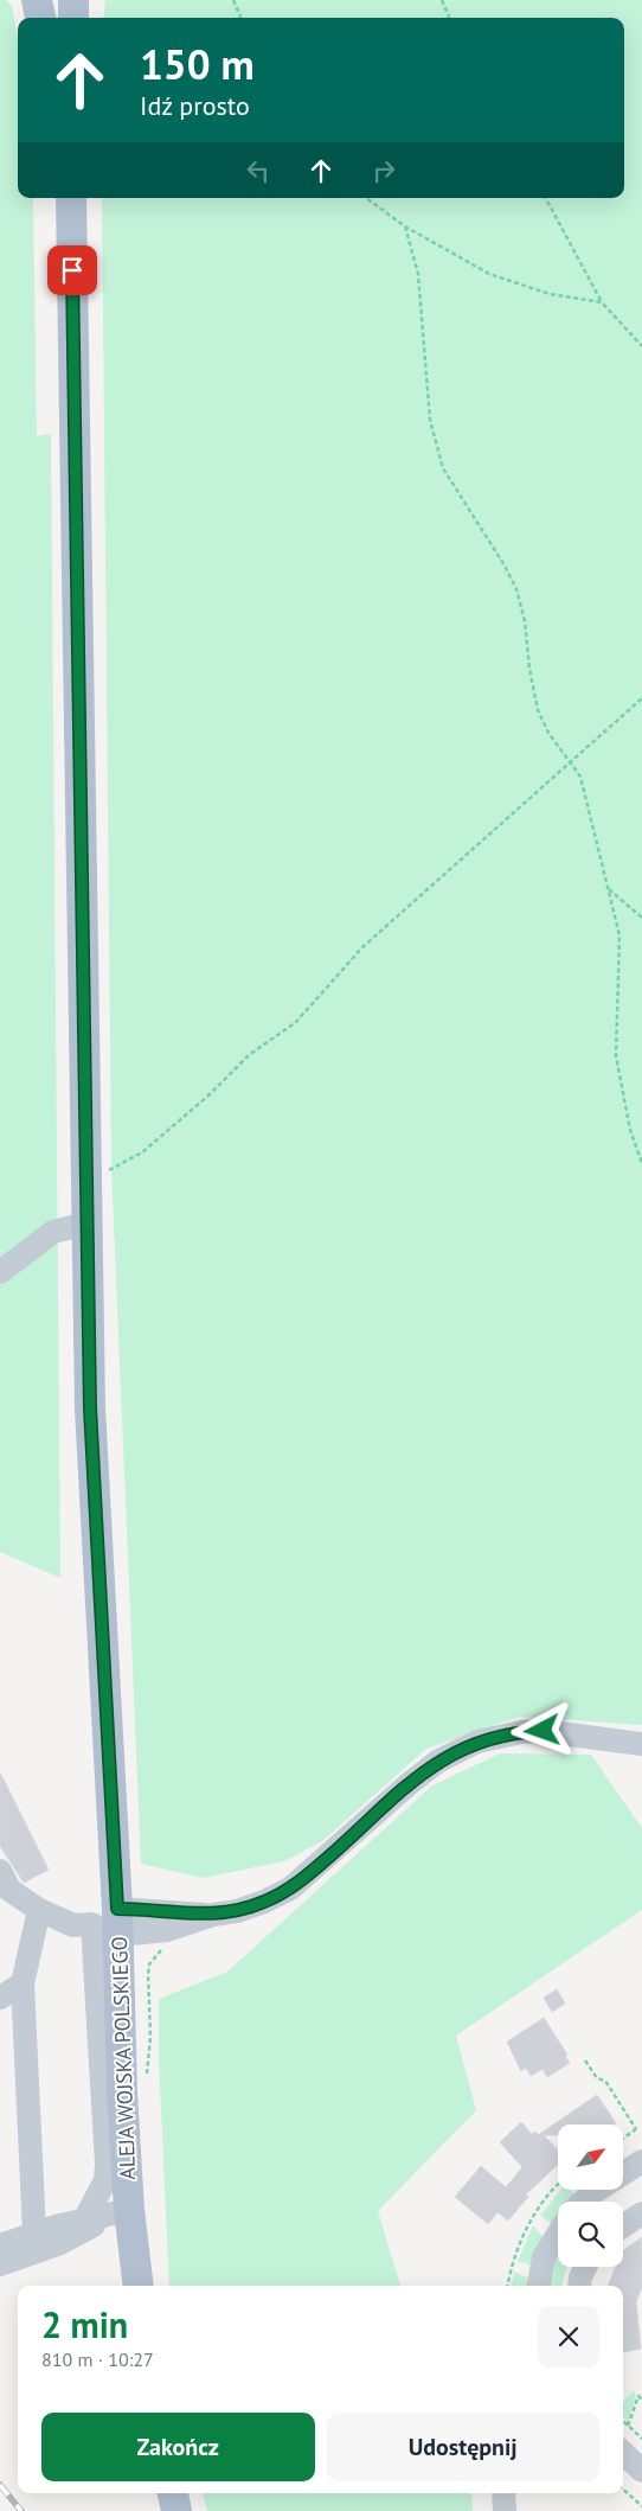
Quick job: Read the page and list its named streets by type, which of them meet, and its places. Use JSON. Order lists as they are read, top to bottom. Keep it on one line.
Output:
{"streets":{"main road":["ALEJA WOJSKA POLSKIEGO"]},"north":"top right","page":{"turn":["150 m","Idź prosto"],"heading":["2 min","810 m · 10:27"],"buttons":["Zakończ","Udostępnij"]}}
